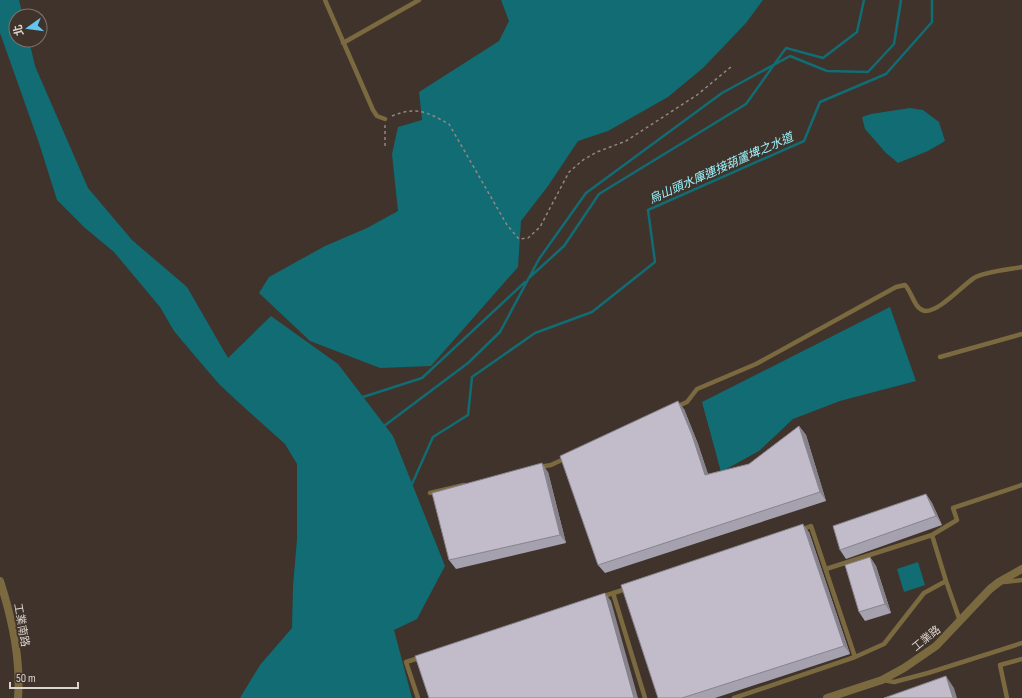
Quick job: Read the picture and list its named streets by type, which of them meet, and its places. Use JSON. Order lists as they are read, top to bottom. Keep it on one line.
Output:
{"streets":{"street":["工業南路","工業路"]},"water":["烏山頭水庫連接葫蘆埤之水道"],"scale_bar":"50 m","north":"left"}
